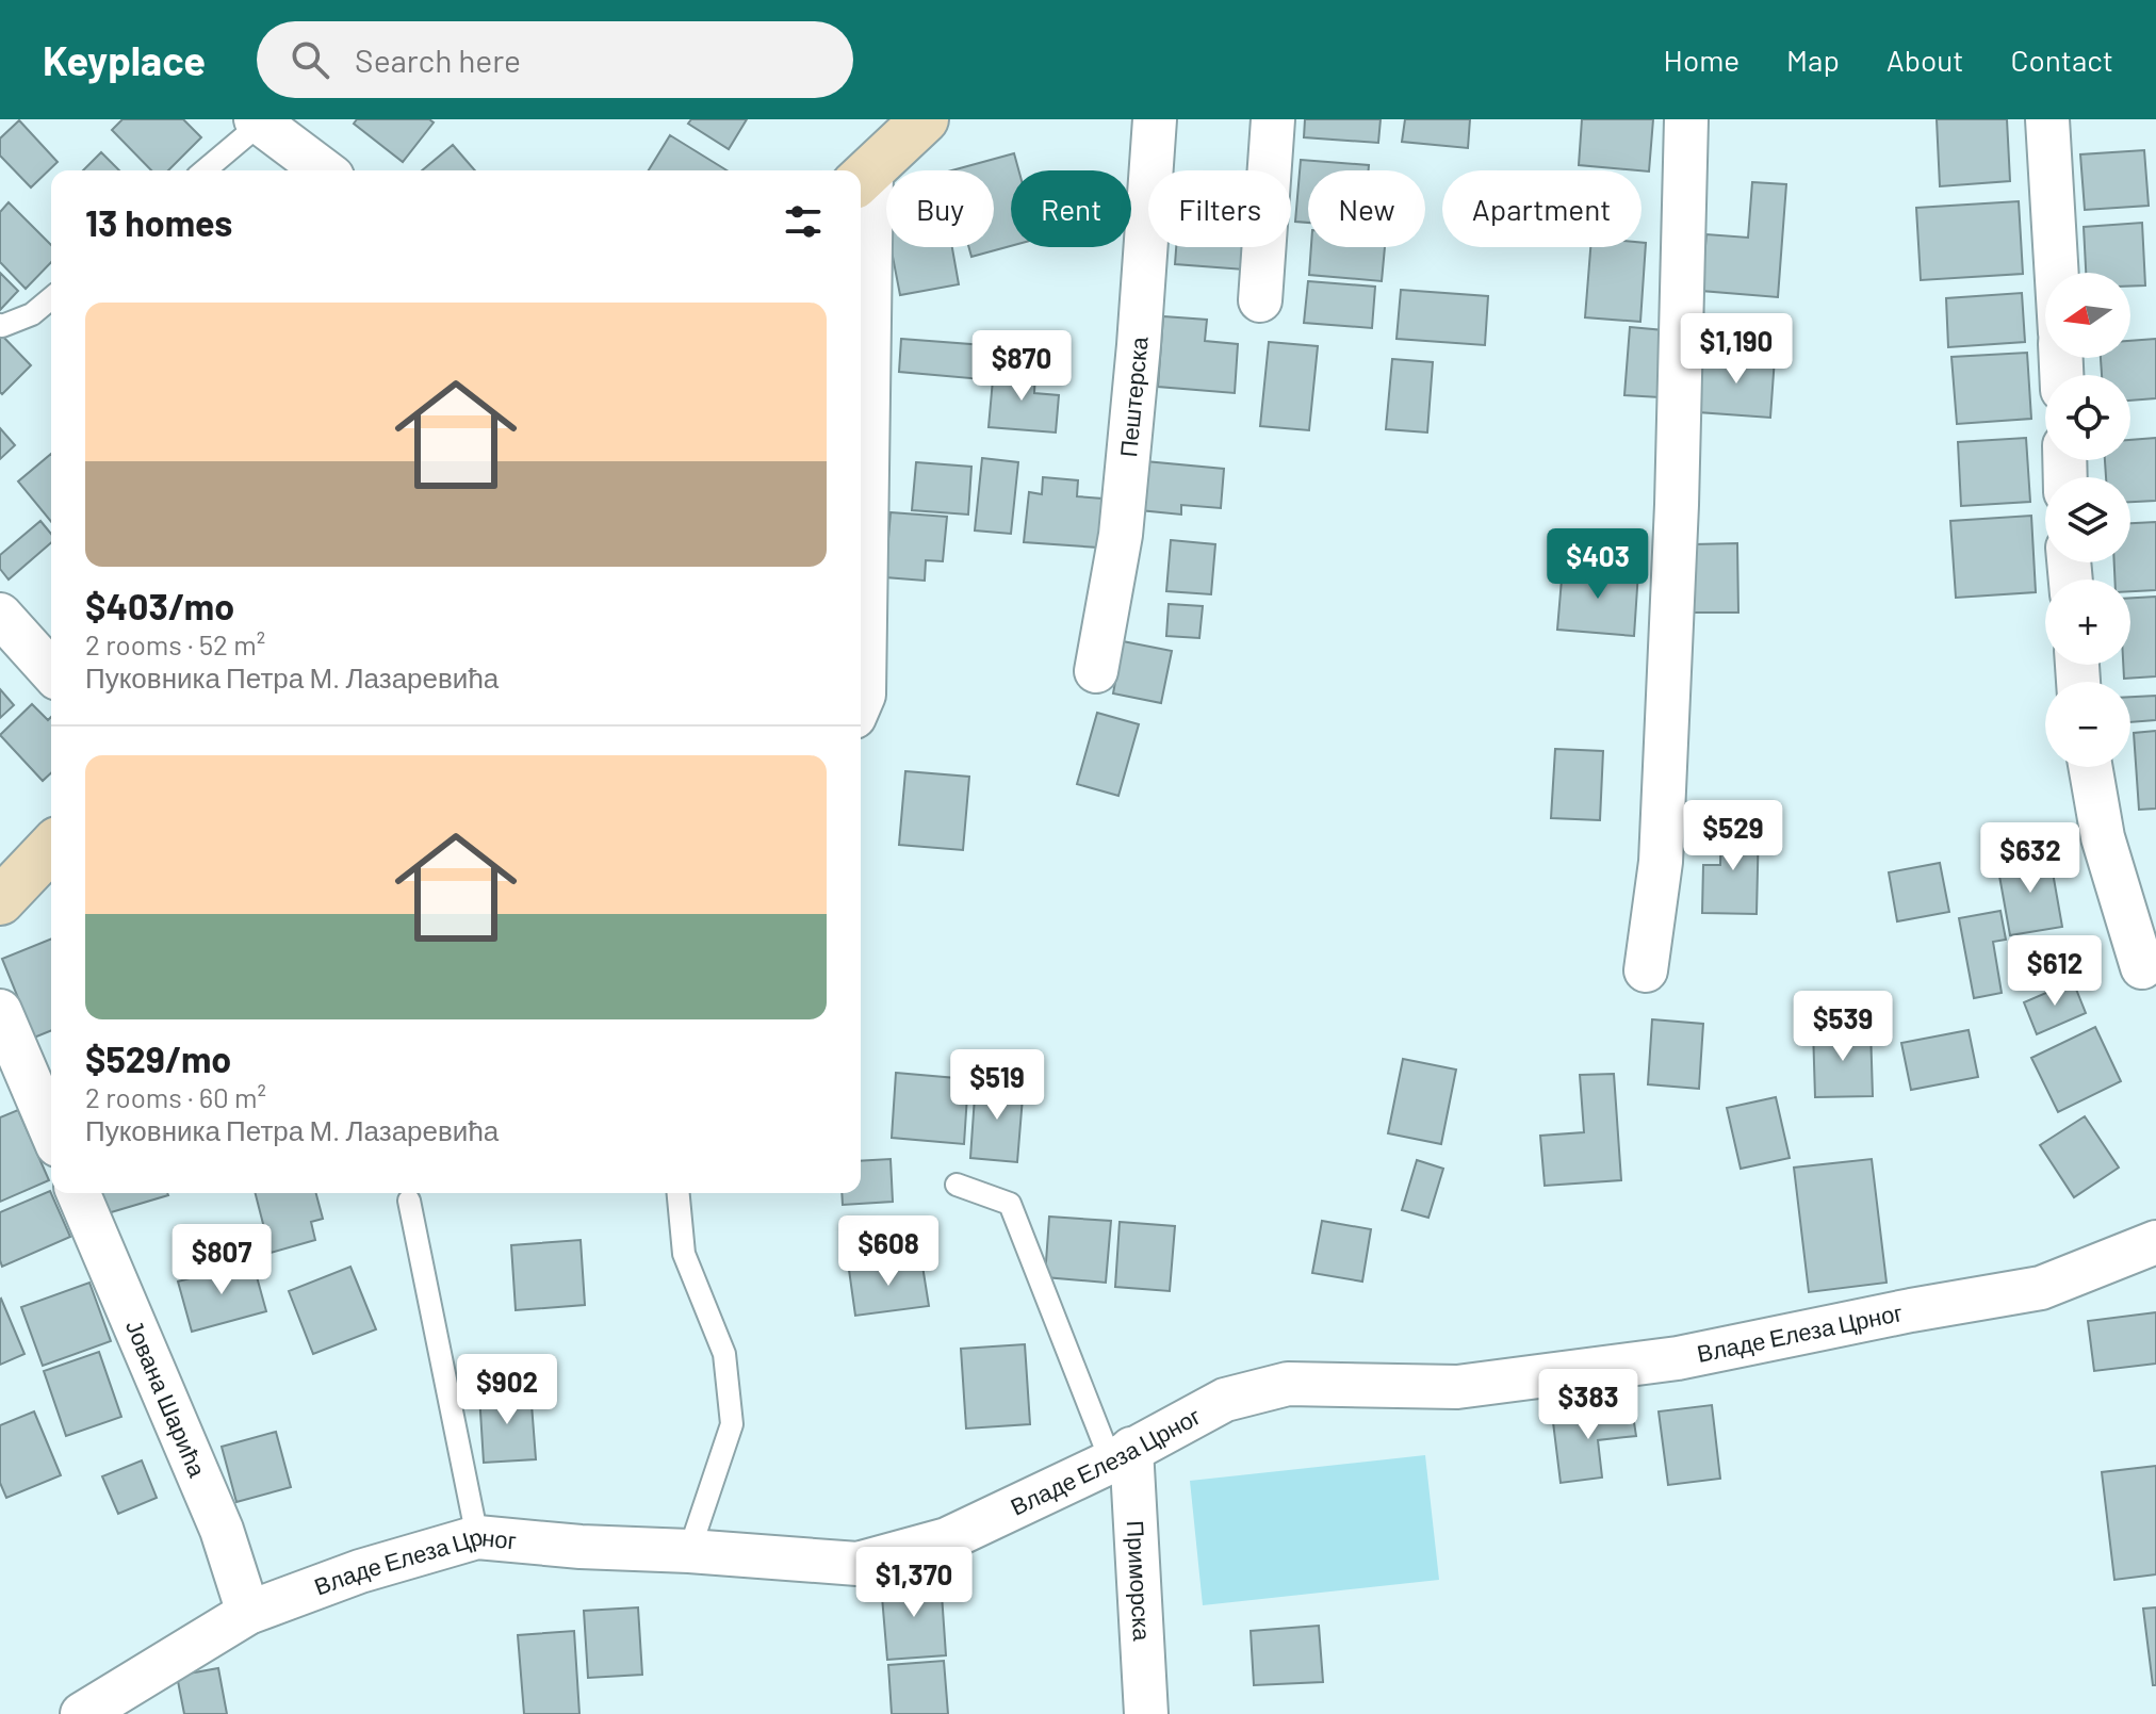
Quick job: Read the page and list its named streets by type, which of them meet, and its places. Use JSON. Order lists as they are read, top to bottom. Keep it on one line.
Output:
{"streets":{"street":["Пештерска","Владе Елеза Црног","Јована Шарића","Приморска"]},"crossings":[["Владе Елеза Црног","Јована Шарића"],["Владе Елеза Црног","Приморска"]],"north":"left","page":{"header":"Keyplace","search":"Search here","nav":["Home","Map","About","Contact"],"chip":["Buy","Rent","Filters","New","Apartment"],"heading":"13 homes","map_buttons":["+","−"],"list":[{"name":"$403/mo","note":"2 rooms · 52 m² · Пуковника Петра М. Лазаревића"},{"name":"$529/mo","note":"2 rooms · 60 m² · Пуковника Петра М. Лазаревића"}],"price":["$1,190","$870","$403","$529","$632","$612","$539","$519","$608","$807","$902","$383","$1,370"]}}
